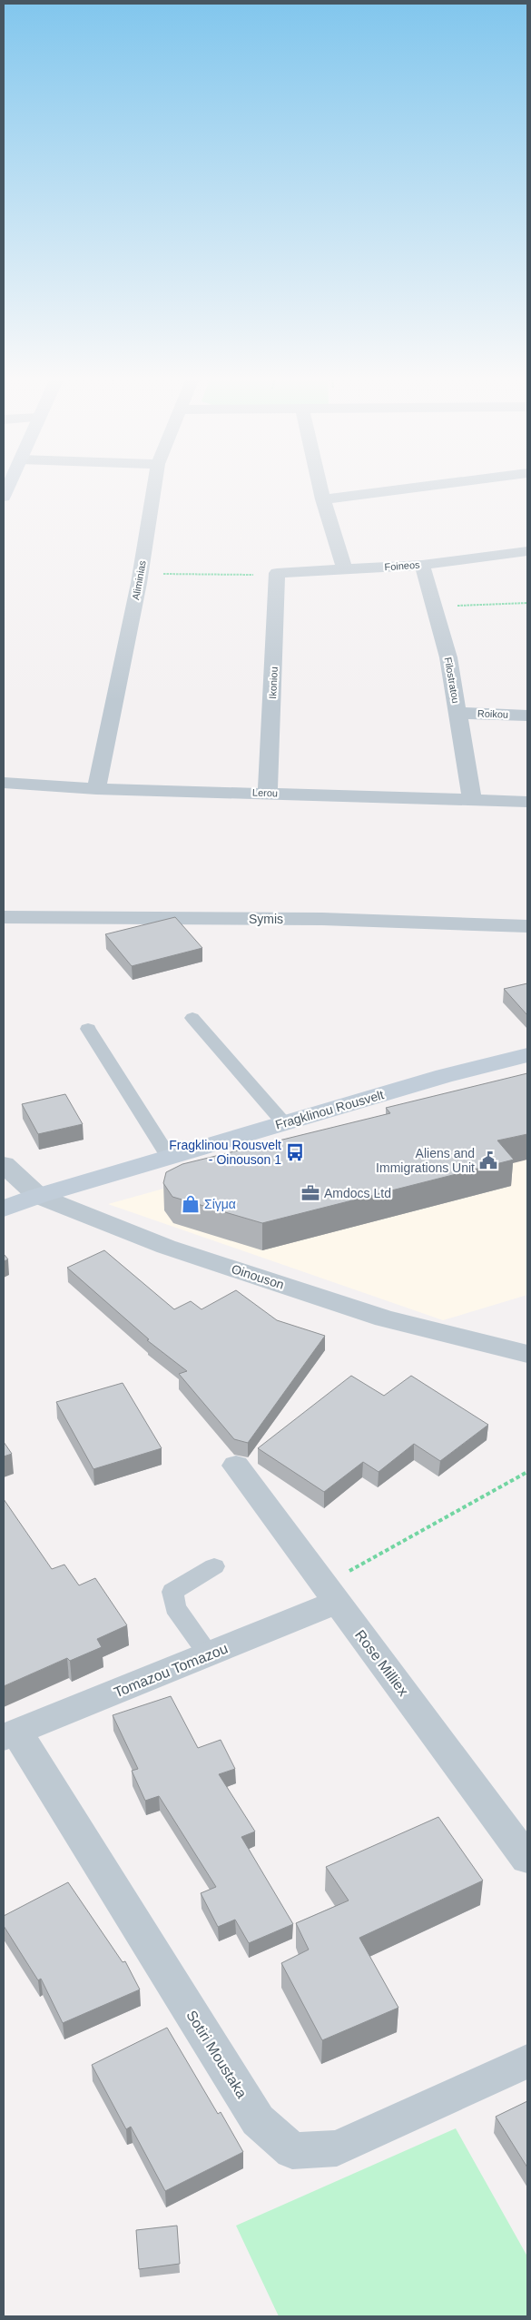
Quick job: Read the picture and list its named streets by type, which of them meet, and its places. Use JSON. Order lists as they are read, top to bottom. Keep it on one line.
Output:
{"streets":{"street":["Foineos","Aliminias","Filostratou","Ikoniou","Roikou","Lerou","Symis","Fragklinou Rousvelt","Oinouson","Rose Milliex","Tomazou Tomazou","Sotiri Moustaka"]},"crossings":[["Foineos","Filostratou"],["Foineos","Ikoniou"],["Aliminias","Lerou"],["Filostratou","Roikou"],["Filostratou","Lerou"],["Ikoniou","Lerou"],["Fragklinou Rousvelt","Oinouson"],["Rose Milliex","Tomazou Tomazou"],["Tomazou Tomazou","Sotiri Moustaka"]],"places":{"bus stop":["Fragklinou Rousvelt - Oinouson 1"],"public building":["Aliens and Immigrations Unit"],"office":["Amdocs Ltd"],"shop":["Σίγμα"]}}
